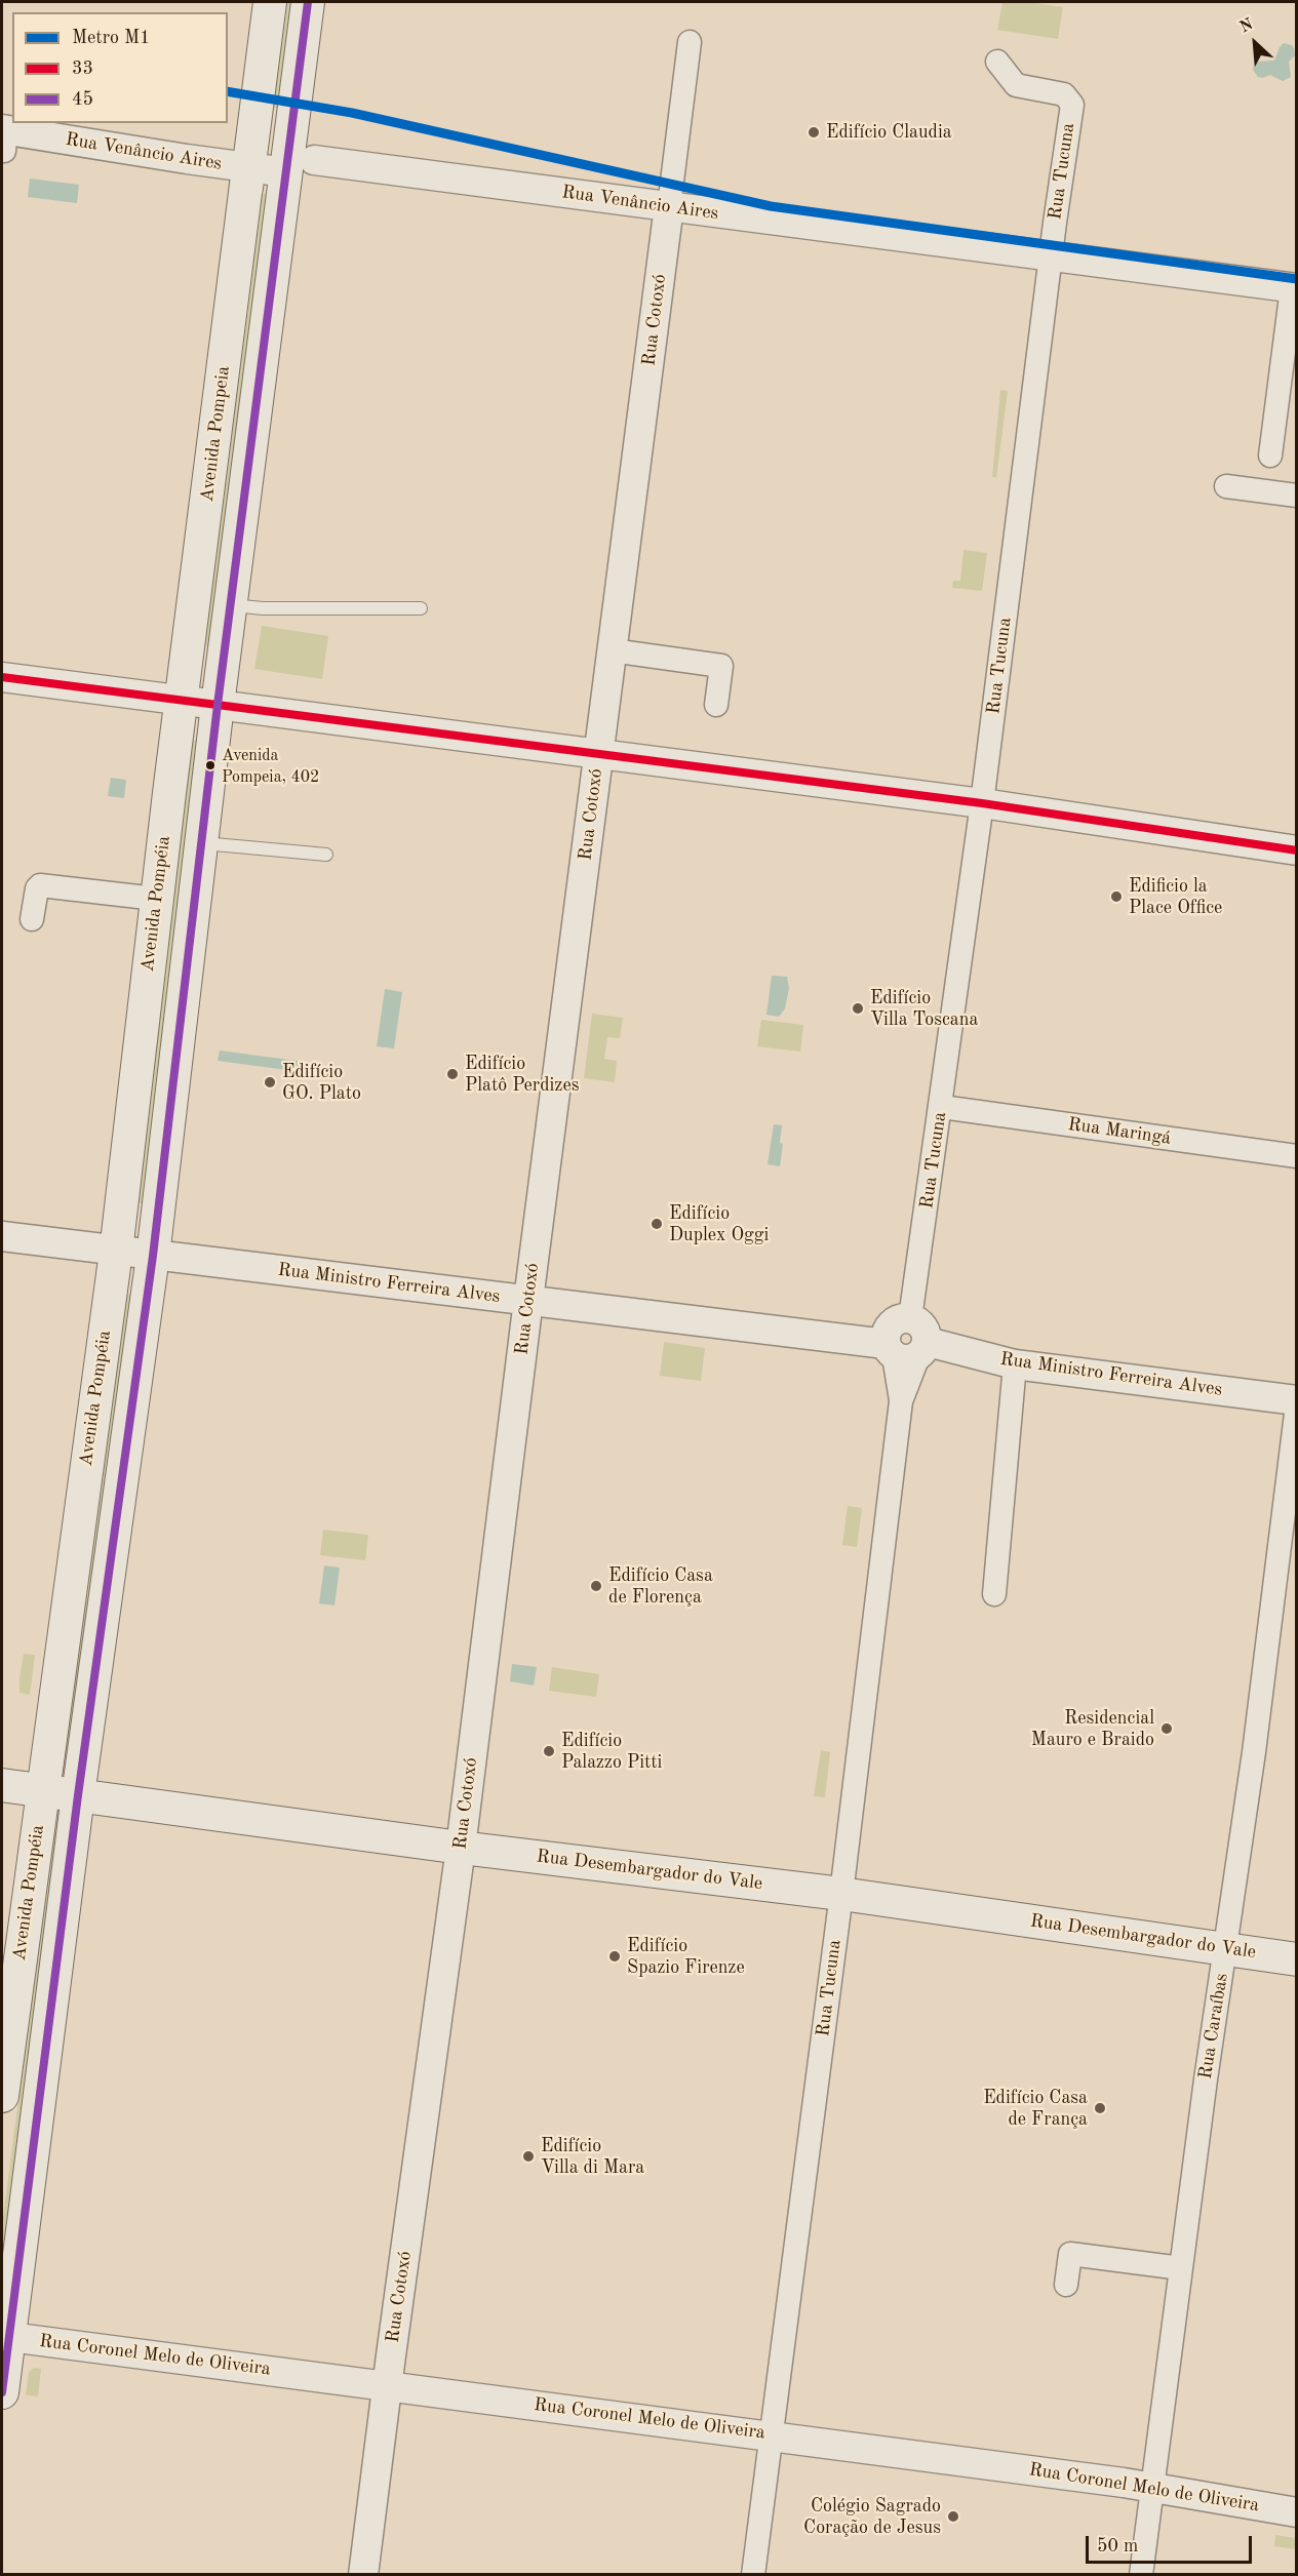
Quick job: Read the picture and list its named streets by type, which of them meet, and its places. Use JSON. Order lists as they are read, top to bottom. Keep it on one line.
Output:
{"streets":{"main road":["Avenida Pompeia","Avenida Pompéia","Rua Desembargador do Vale"],"street":["Rua Venâncio Aires","Rua Tucuna","Rua Cotoxó","Rua Maringá","Rua Ministro Ferreira Alves","Rua Caraíbas","Rua Coronel Melo de Oliveira"]},"crossings":[["Rua Venâncio Aires","Rua Tucuna"],["Rua Venâncio Aires","Rua Cotoxó"],["Rua Venâncio Aires","Avenida Pompeia"],["Rua Tucuna","Rua Maringá"],["Rua Tucuna","Rua Ministro Ferreira Alves"],["Rua Tucuna","Rua Desembargador do Vale"],["Rua Tucuna","Rua Coronel Melo de Oliveira"],["Rua Cotoxó","Rua Ministro Ferreira Alves"],["Rua Cotoxó","Rua Desembargador do Vale"],["Rua Cotoxó","Rua Coronel Melo de Oliveira"],["Avenida Pompeia","Avenida Pompéia"],["Avenida Pompeia","Rua Ministro Ferreira Alves"],["Avenida Pompeia","Rua Desembargador do Vale"],["Avenida Pompeia","Rua Coronel Melo de Oliveira"],["Avenida Pompéia","Rua Ministro Ferreira Alves"],["Avenida Pompéia","Rua Desembargador do Vale"],["Rua Ministro Ferreira Alves","Rua Caraíbas"],["Rua Desembargador do Vale","Rua Caraíbas"],["Rua Caraíbas","Rua Coronel Melo de Oliveira"]],"places":["Edifício Claudia","Avenida Pompeia, 402","Edificio la Place Office","Edifício Villa Toscana","Edifício Platô Perdizes","Edifício GO. Plato","Edifício Duplex Oggi","Edifício Casa de Florença","Residencial Mauro e Braido","Edifício Palazzo Pitti","Edifício Spazio Firenze","Edifício Casa de França","Edifício Villa di Mara","Colégio Sagrado Coração de Jesus"],"lines":["transit line 45","metro line M1","transit line 33"],"legend":["Metro M1","33","45"],"scale_bar":"50 m","north":"top left"}
